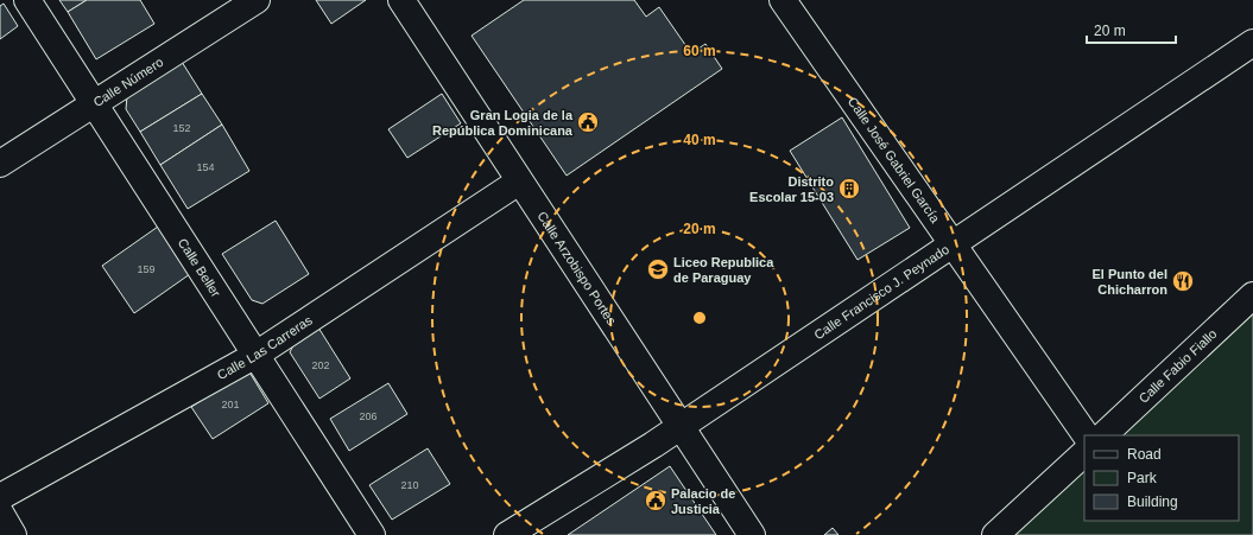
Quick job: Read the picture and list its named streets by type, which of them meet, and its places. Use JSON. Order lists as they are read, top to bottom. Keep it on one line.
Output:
{"streets":{"street":["Calle Número","Calle José Gabriel García","Calle Beller","Calle Arzobispo Portes","Calle Francisco J. Peynado","Calle Las Carreras","Calle Fabio Fiallo"]},"crossings":[["Calle Número","Calle Beller"],["Calle José Gabriel García","Calle Francisco J. Peynado"],["Calle Beller","Calle Las Carreras"],["Calle Arzobispo Portes","Calle Francisco J. Peynado"],["Calle Arzobispo Portes","Calle Las Carreras"]],"places":{"public building":["Gran Logia de la República Dominicana","Palacio de Justicia"],"building":["Distrito Escolar 15-03"],"school or university":["Liceo Republica de Paraguay"],"restaurant":["El Punto del Chicharron"]},"house_numbers":["152","154","159","202","201","206","210"],"legend":["Road","Park","Building"],"scale_bar":"20 m","rings":["60 m","40 m","20 m"]}
